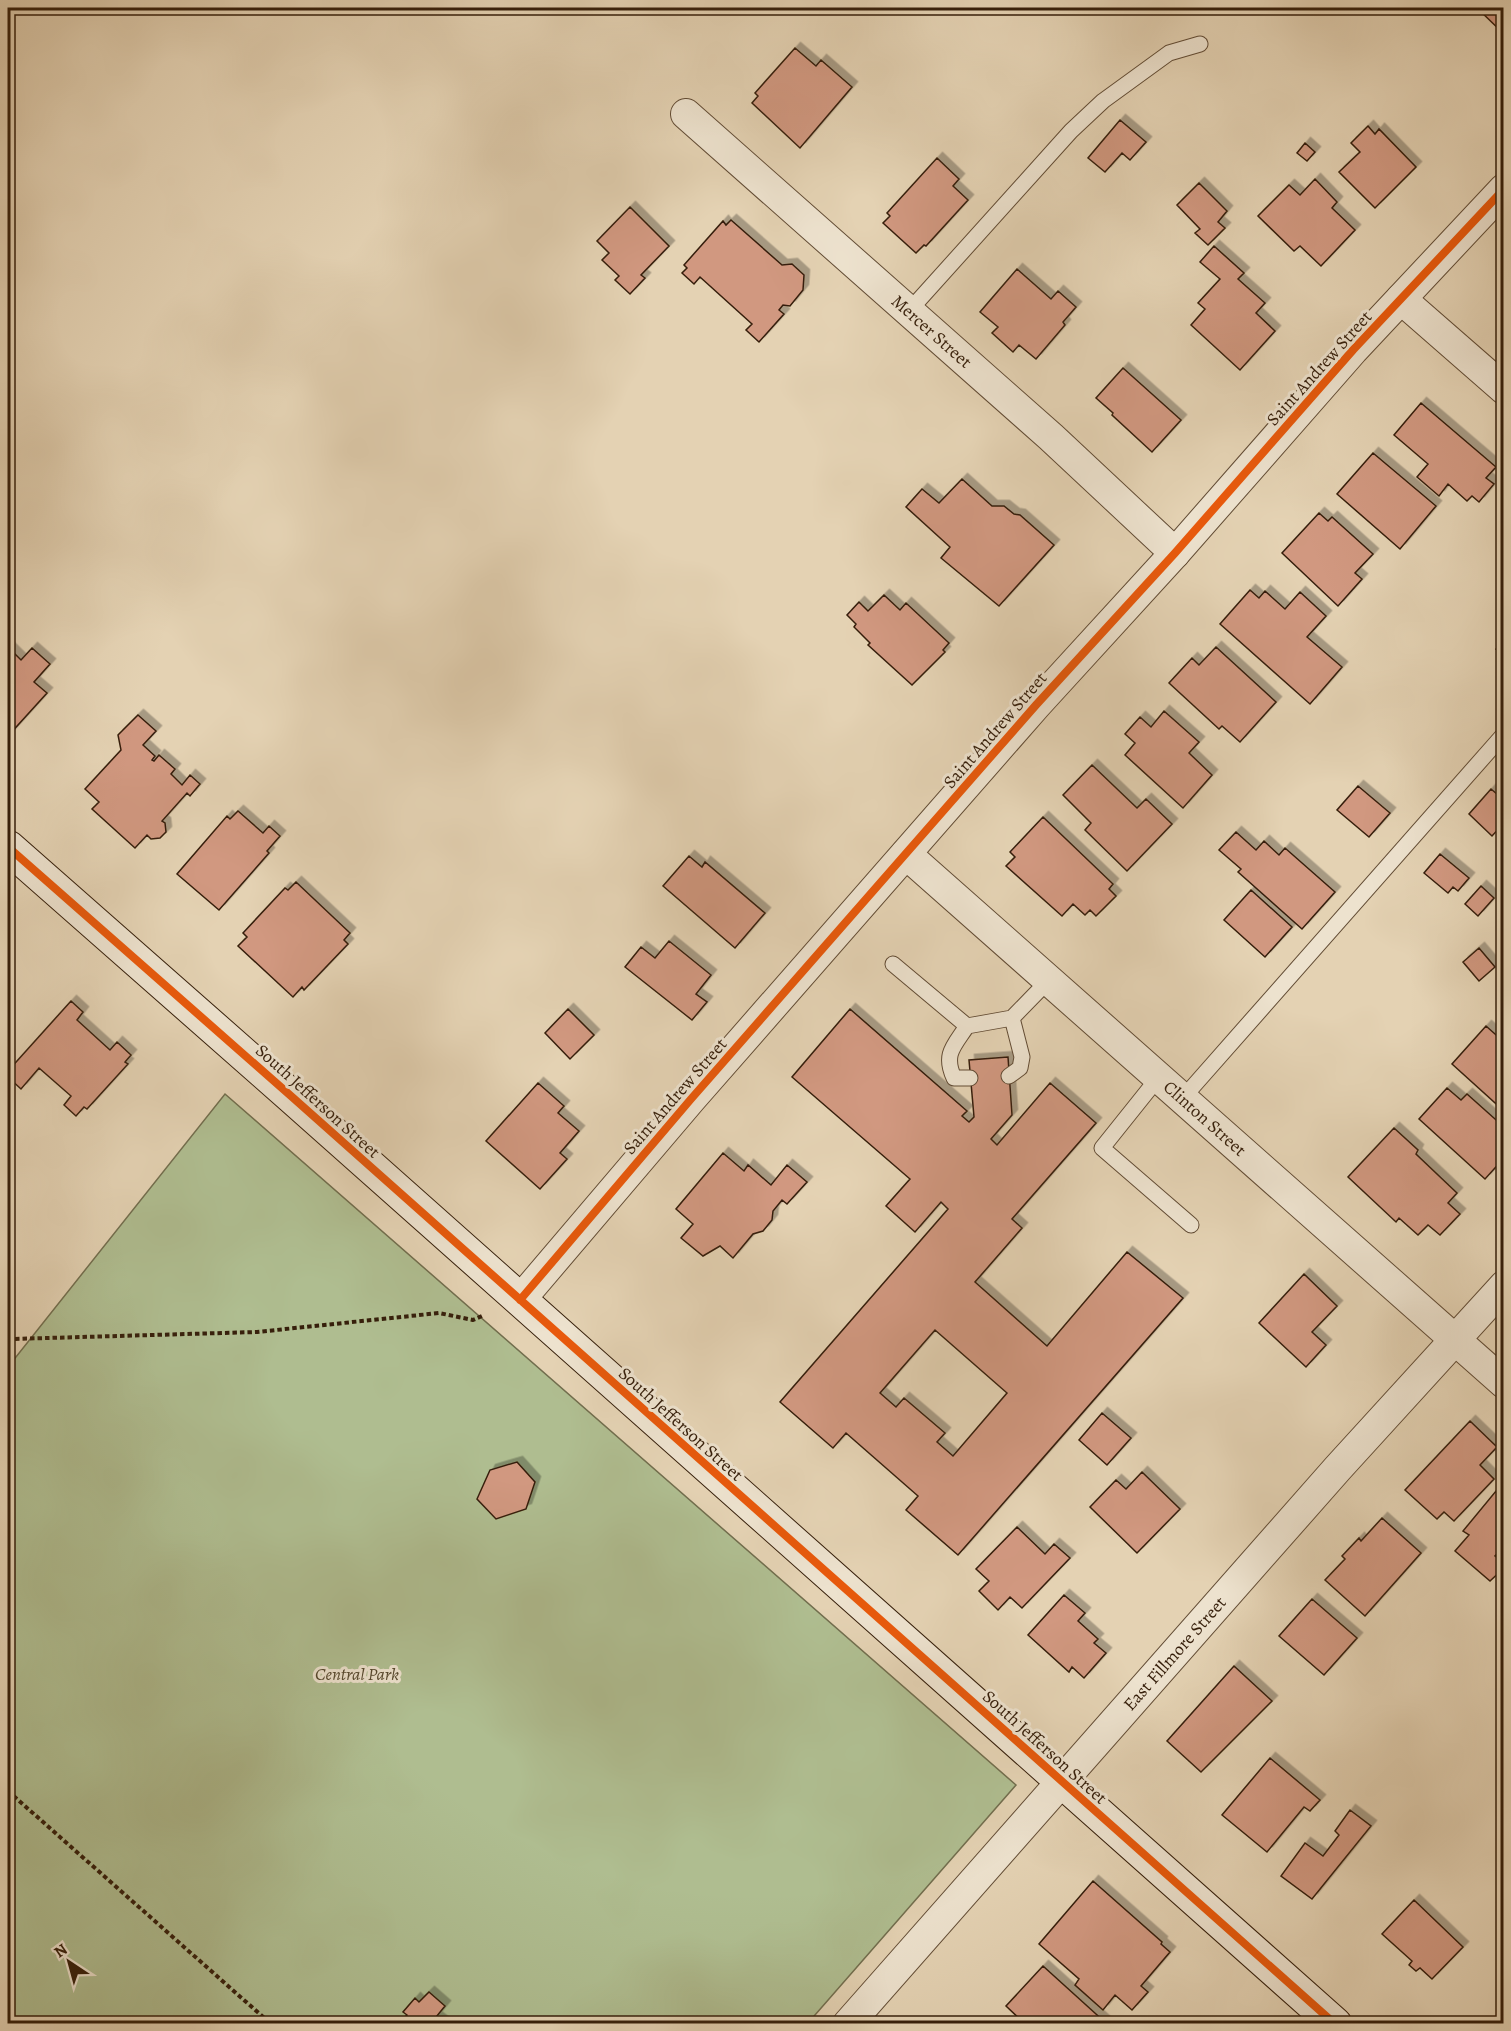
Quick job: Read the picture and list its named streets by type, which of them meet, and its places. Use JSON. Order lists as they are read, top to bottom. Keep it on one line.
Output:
{"streets":{"street":["Mercer Street","Saint Andrew Street","South Jefferson Street","Clinton Street","East Fillmore Street"]},"crossings":[["Mercer Street","Saint Andrew Street"],["Saint Andrew Street","South Jefferson Street"],["Saint Andrew Street","Clinton Street"],["South Jefferson Street","East Fillmore Street"],["Clinton Street","East Fillmore Street"]],"parks":["Central Park"],"north":"top left"}
